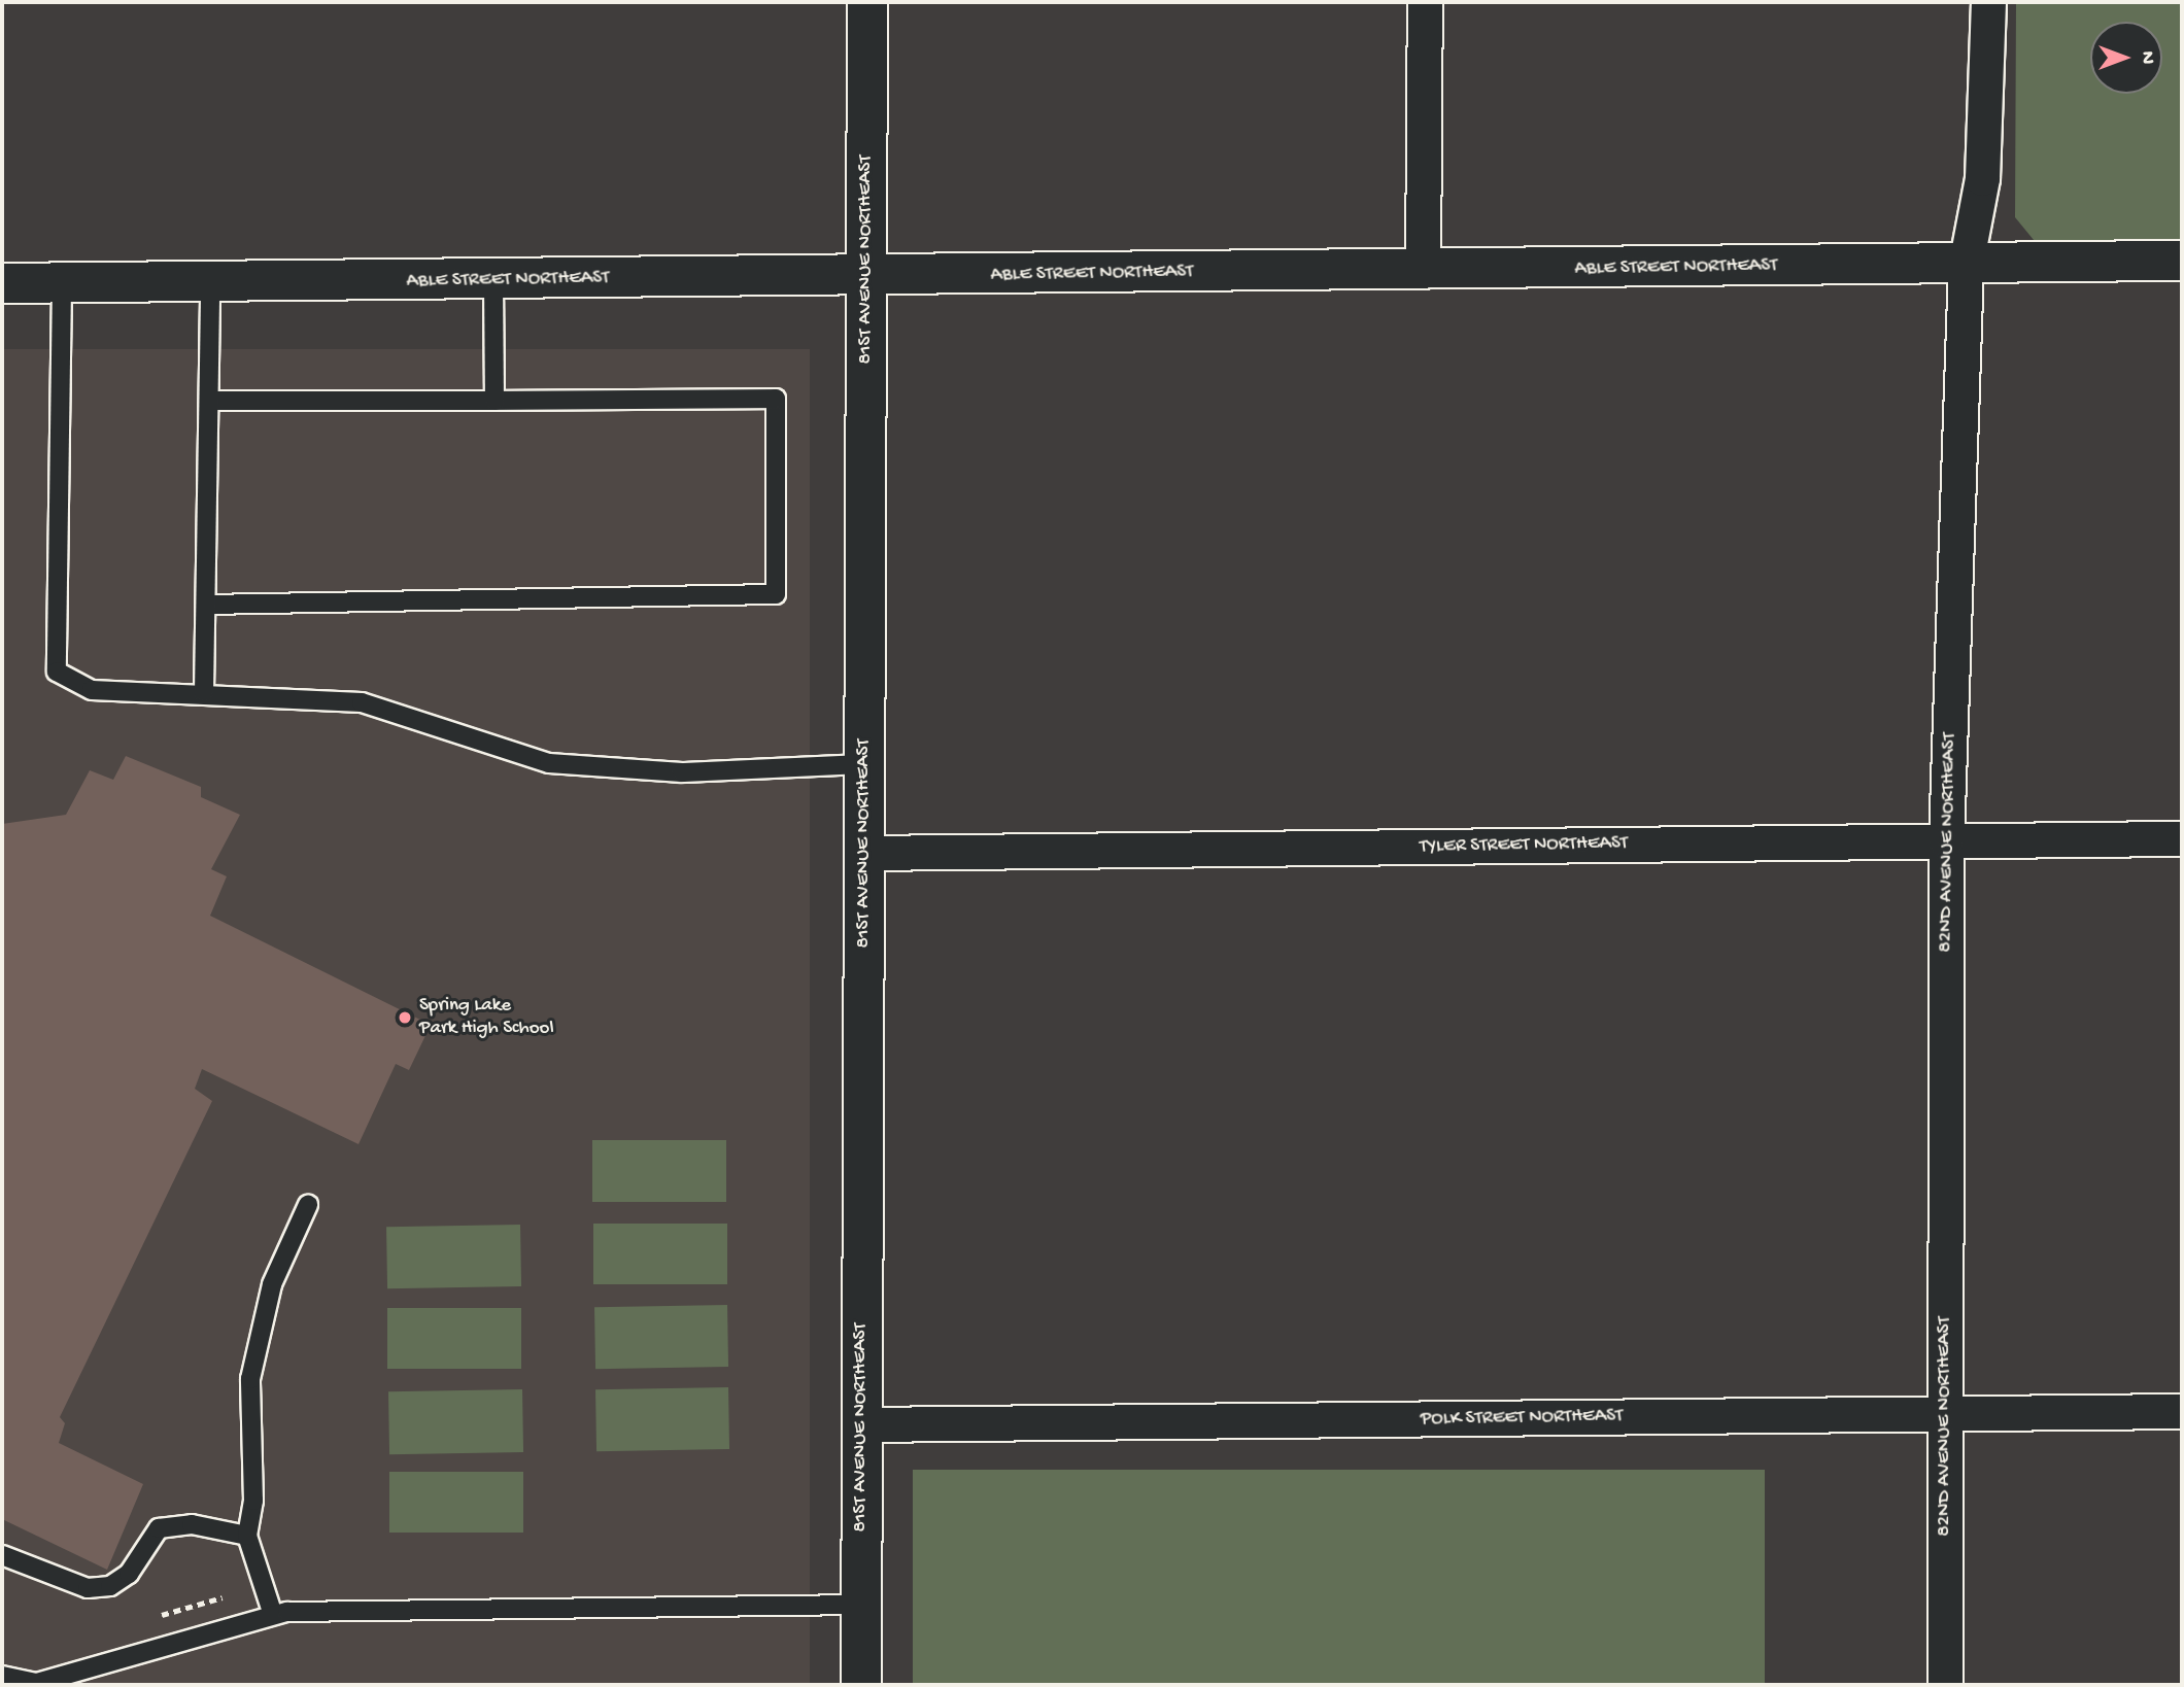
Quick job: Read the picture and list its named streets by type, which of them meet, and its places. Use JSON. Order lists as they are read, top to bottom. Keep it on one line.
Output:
{"streets":{"street":["81ST AVENUE NORTHEAST","ABLE STREET NORTHEAST","82ND AVENUE NORTHEAST","TYLER STREET NORTHEAST","POLK STREET NORTHEAST"]},"crossings":[["81ST AVENUE NORTHEAST","ABLE STREET NORTHEAST"],["81ST AVENUE NORTHEAST","TYLER STREET NORTHEAST"],["81ST AVENUE NORTHEAST","POLK STREET NORTHEAST"],["ABLE STREET NORTHEAST","82ND AVENUE NORTHEAST"],["82ND AVENUE NORTHEAST","TYLER STREET NORTHEAST"],["82ND AVENUE NORTHEAST","POLK STREET NORTHEAST"]],"places":["Spring Lake Park High School"],"north":"right"}
